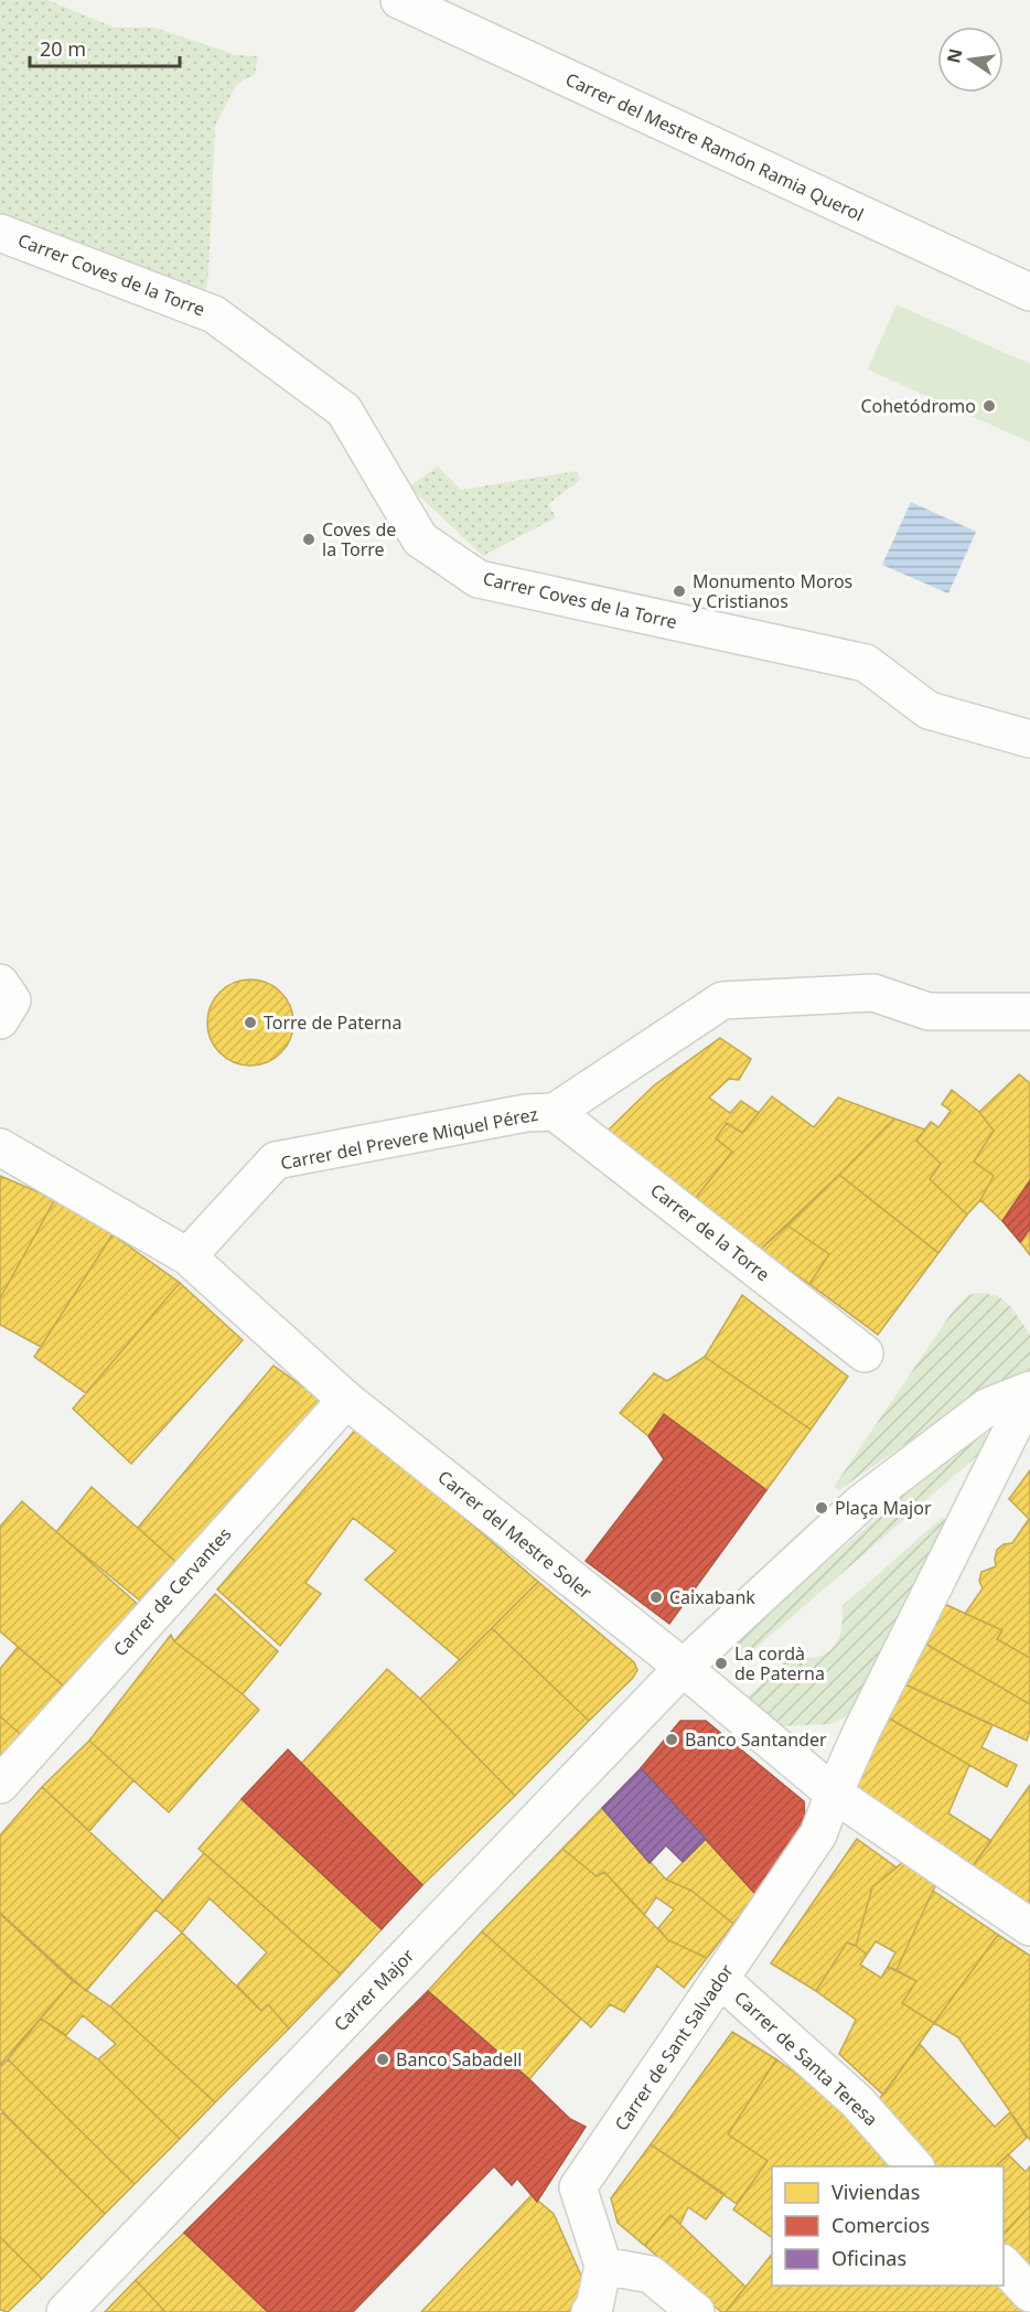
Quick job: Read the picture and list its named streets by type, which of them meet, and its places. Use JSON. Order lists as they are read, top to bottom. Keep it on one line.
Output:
{"streets":{"street":["Carrer del Mestre Ramón Ramia Querol","Carrer Coves de la Torre","Carrer del Prevere Miquel Pérez","Carrer de la Torre","Carrer del Mestre Soler","Carrer de Cervantes","Carrer Major","Carrer de Sant Salvador","Carrer de Santa Teresa"]},"crossings":[["Carrer del Prevere Miquel Pérez","Carrer de la Torre"],["Carrer del Prevere Miquel Pérez","Carrer del Mestre Soler"],["Carrer del Mestre Soler","Carrer de Cervantes"],["Carrer del Mestre Soler","Carrer Major"],["Carrer del Mestre Soler","Carrer de Sant Salvador"],["Carrer de Sant Salvador","Carrer de Santa Teresa"]],"places":["Cohetódromo","Coves de la Torre","Monumento Moros y Cristianos","Torre de Paterna","Plaça Major","Caixabank","La cordà de Paterna","Banco Santander","Banco Sabadell"],"legend":["Viviendas","Comercios","Oficinas"],"scale_bar":"20 m","north":"left"}
